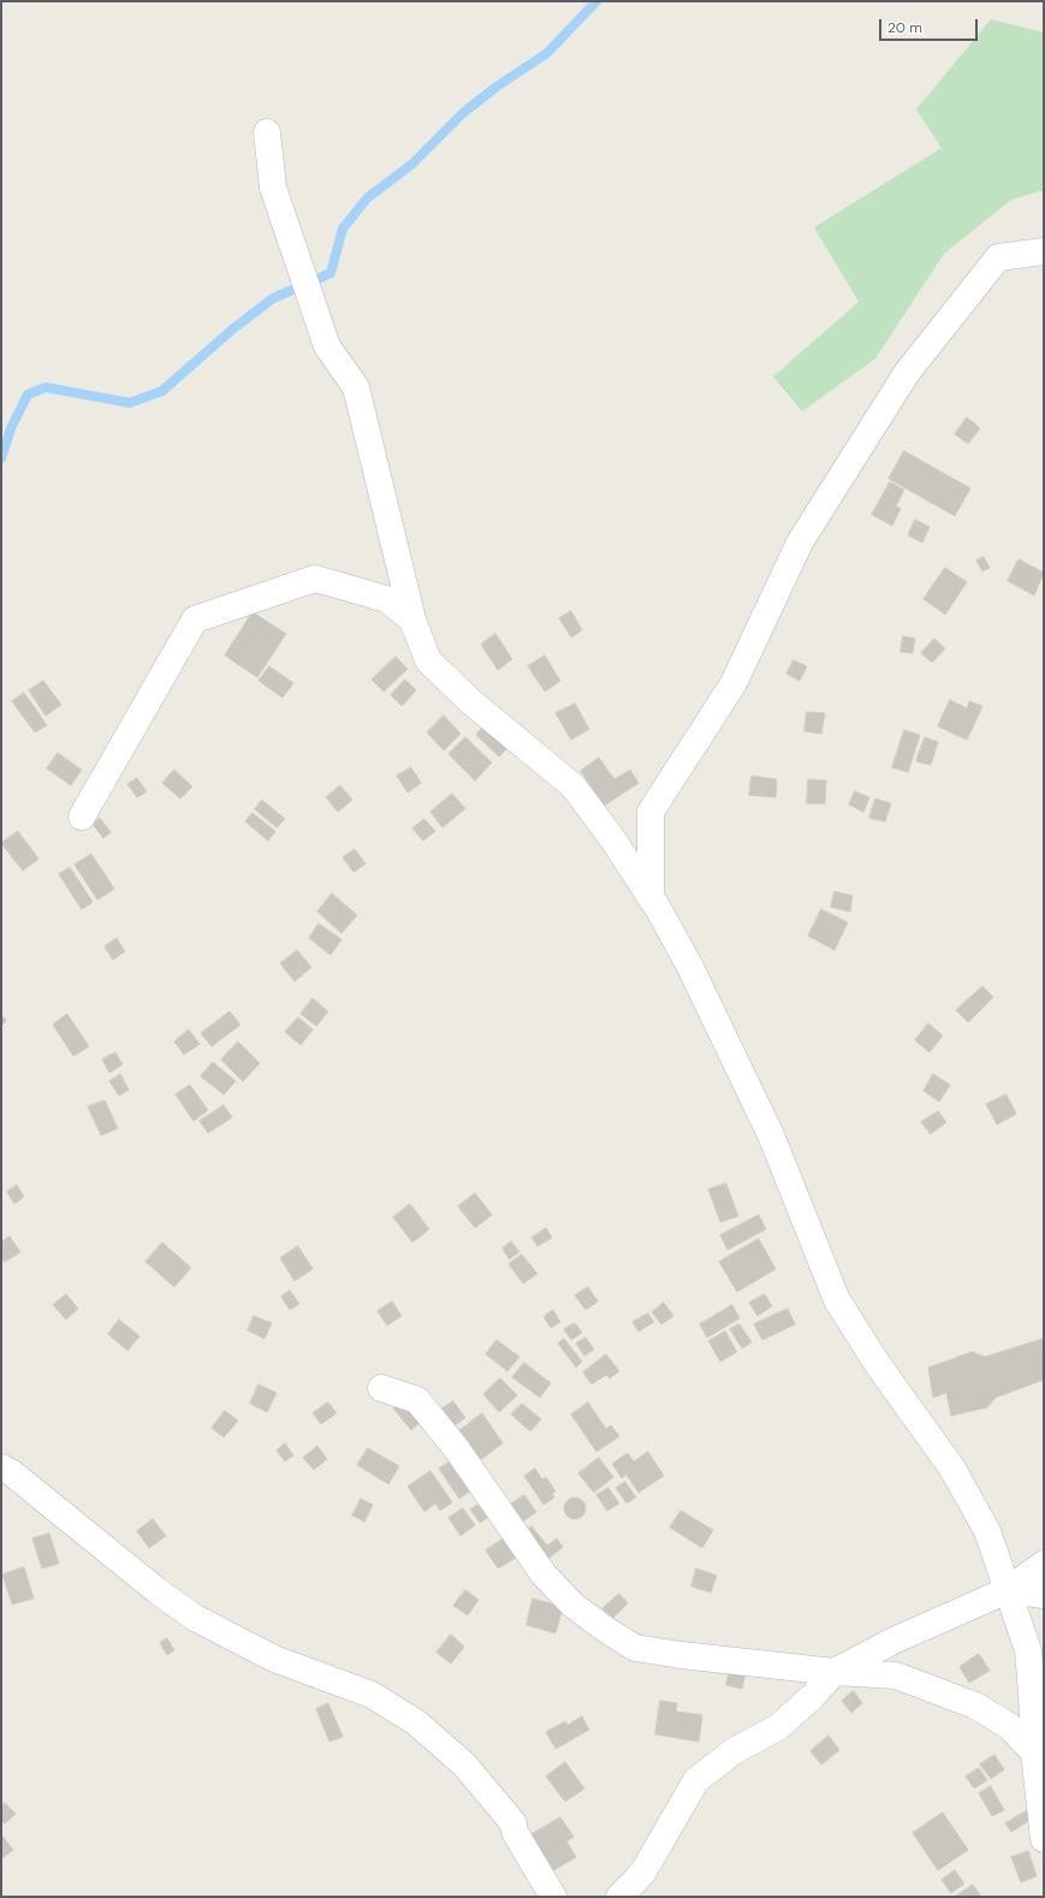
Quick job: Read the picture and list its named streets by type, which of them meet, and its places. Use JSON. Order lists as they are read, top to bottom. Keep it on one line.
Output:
{"scale_bar":"20 m"}
